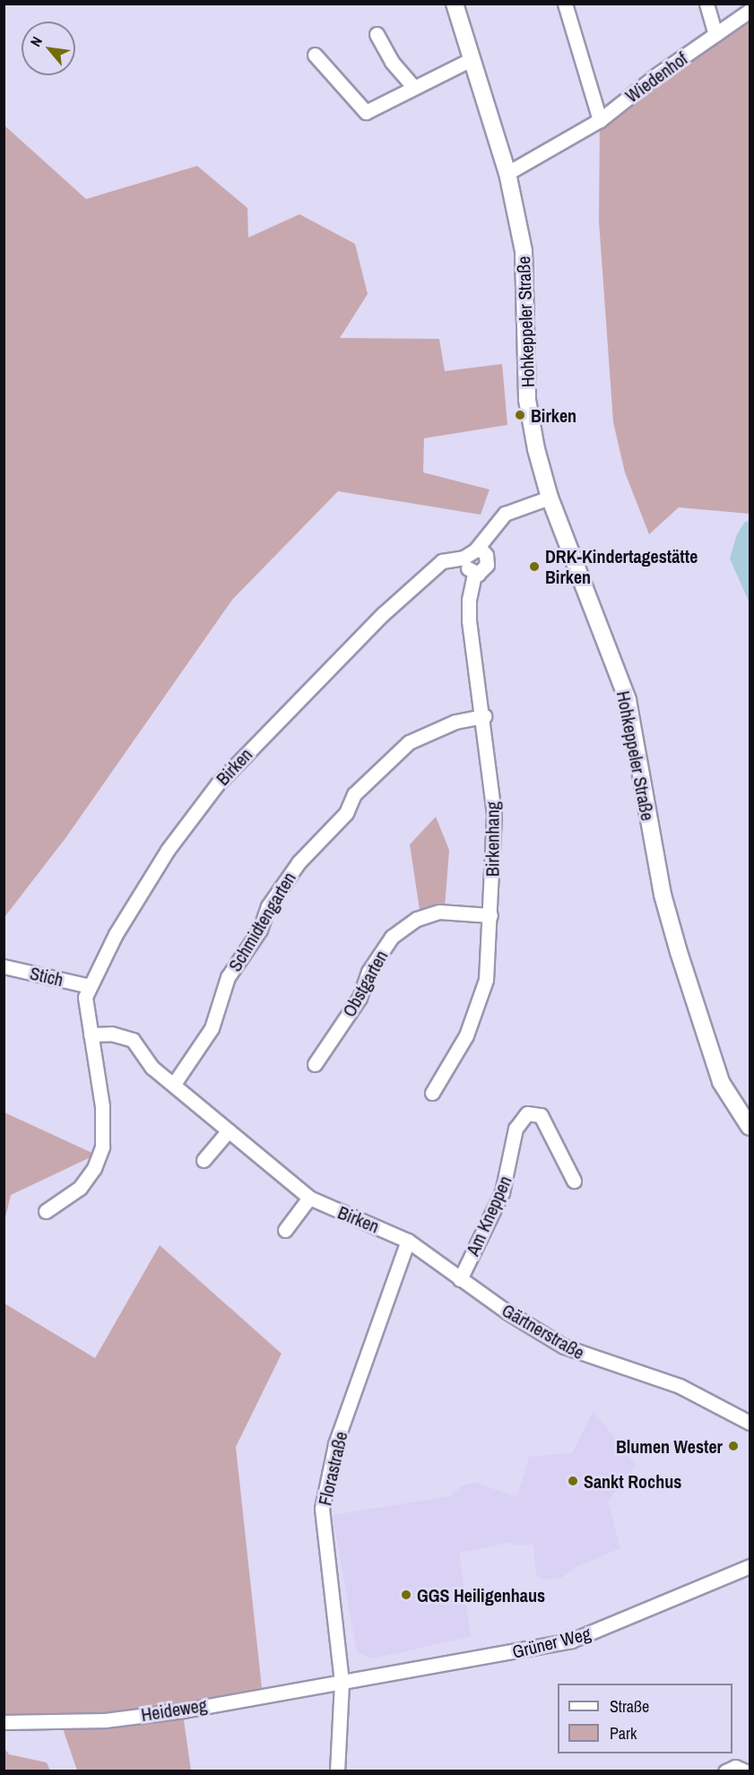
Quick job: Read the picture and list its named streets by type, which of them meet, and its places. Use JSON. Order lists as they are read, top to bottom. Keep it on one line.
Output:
{"streets":{"street":["Wiedenhof","Hohkeppeler Straße","Birken","Birkenhang","Schmidtengarten","Stich","Obstgarten","Am Kneppen","Gärtnerstraße","Florastraße","Grüner Weg","Heideweg"]},"crossings":[["Wiedenhof","Hohkeppeler Straße"],["Hohkeppeler Straße","Birken"],["Birken","Schmidtengarten"],["Birken","Stich"],["Birken","Gärtnerstraße"],["Birken","Florastraße"],["Birkenhang","Schmidtengarten"],["Birkenhang","Obstgarten"],["Am Kneppen","Gärtnerstraße"],["Gärtnerstraße","Florastraße"],["Florastraße","Grüner Weg"],["Florastraße","Heideweg"],["Grüner Weg","Heideweg"]],"places":["Birken","DRK-Kindertagestätte Birken","Blumen Wester","Sankt Rochus","GGS Heiligenhaus"],"legend":["Straße","Park"],"north":"top left"}
